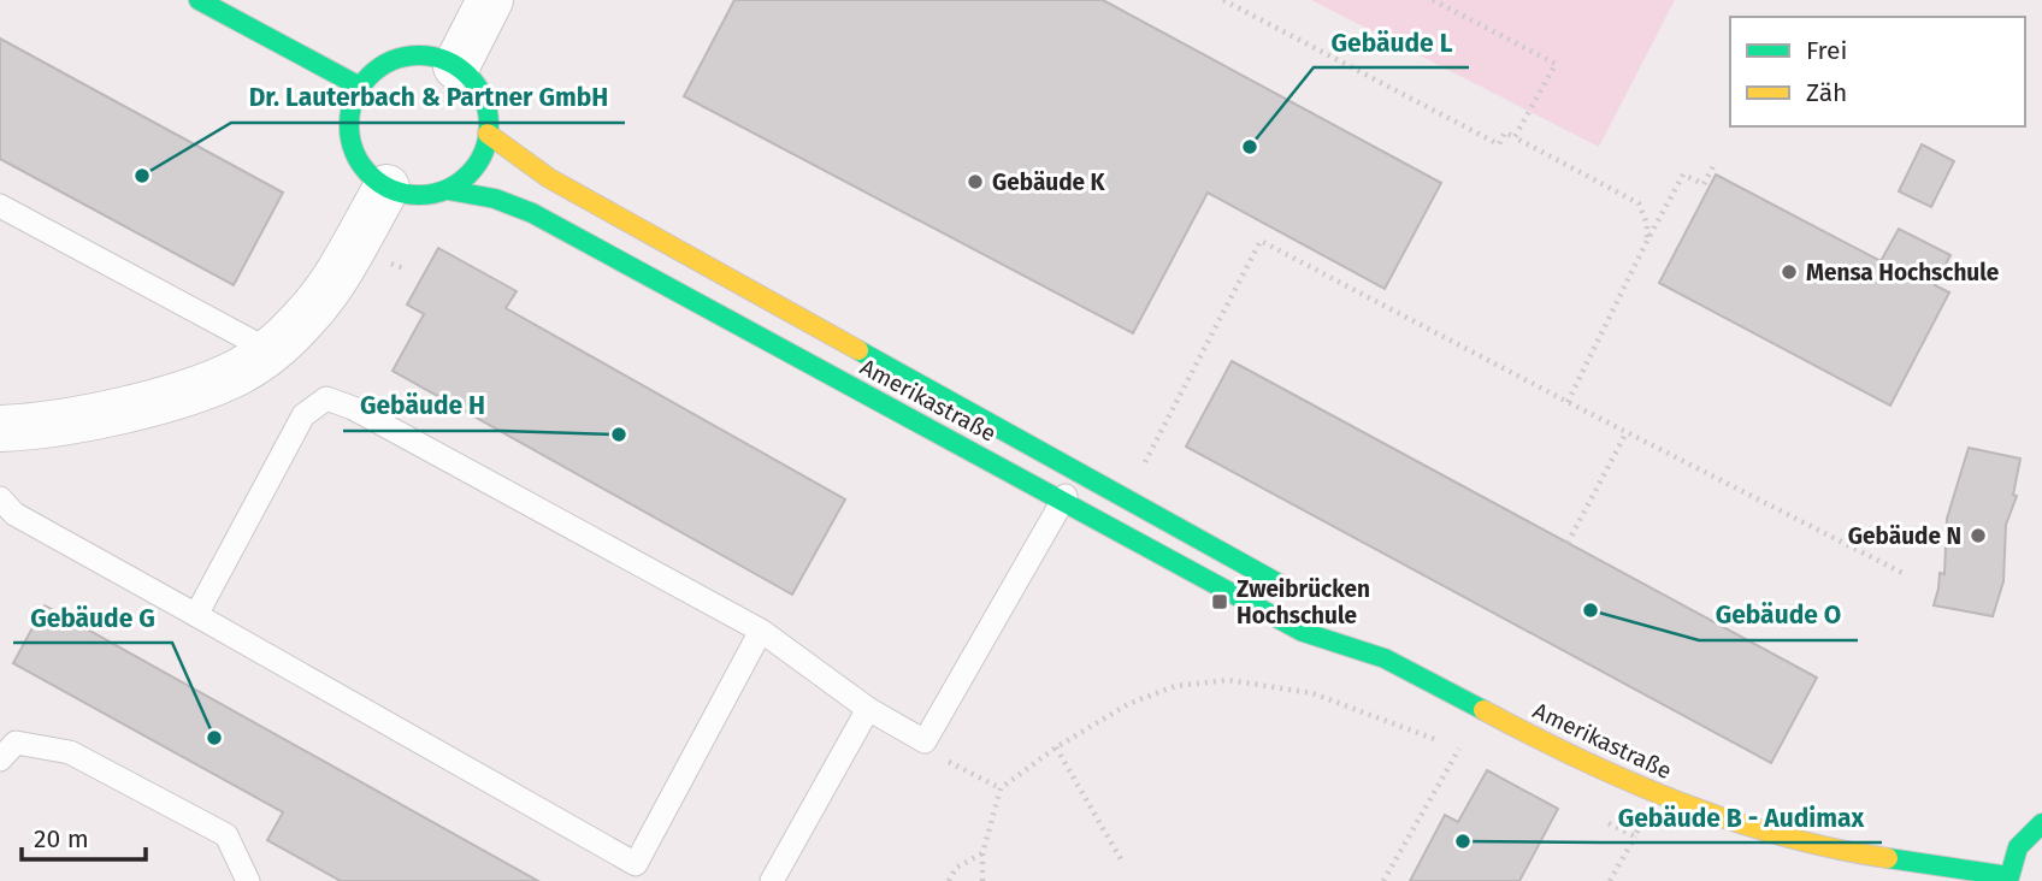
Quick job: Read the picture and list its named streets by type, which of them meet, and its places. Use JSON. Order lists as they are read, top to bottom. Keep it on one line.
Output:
{"streets":{"street":["Amerikastraße"]},"places":{"other":["Gebäude L","Dr. Lauterbach & Partner GmbH","Gebäude K","Mensa Hochschule","Gebäude H","Gebäude N","Gebäude O","Gebäude G","Gebäude B - Audimax"],"transit":["Zweibrücken Hochschule"]},"legend":["Frei","Zäh"],"scale_bar":"20 m"}
